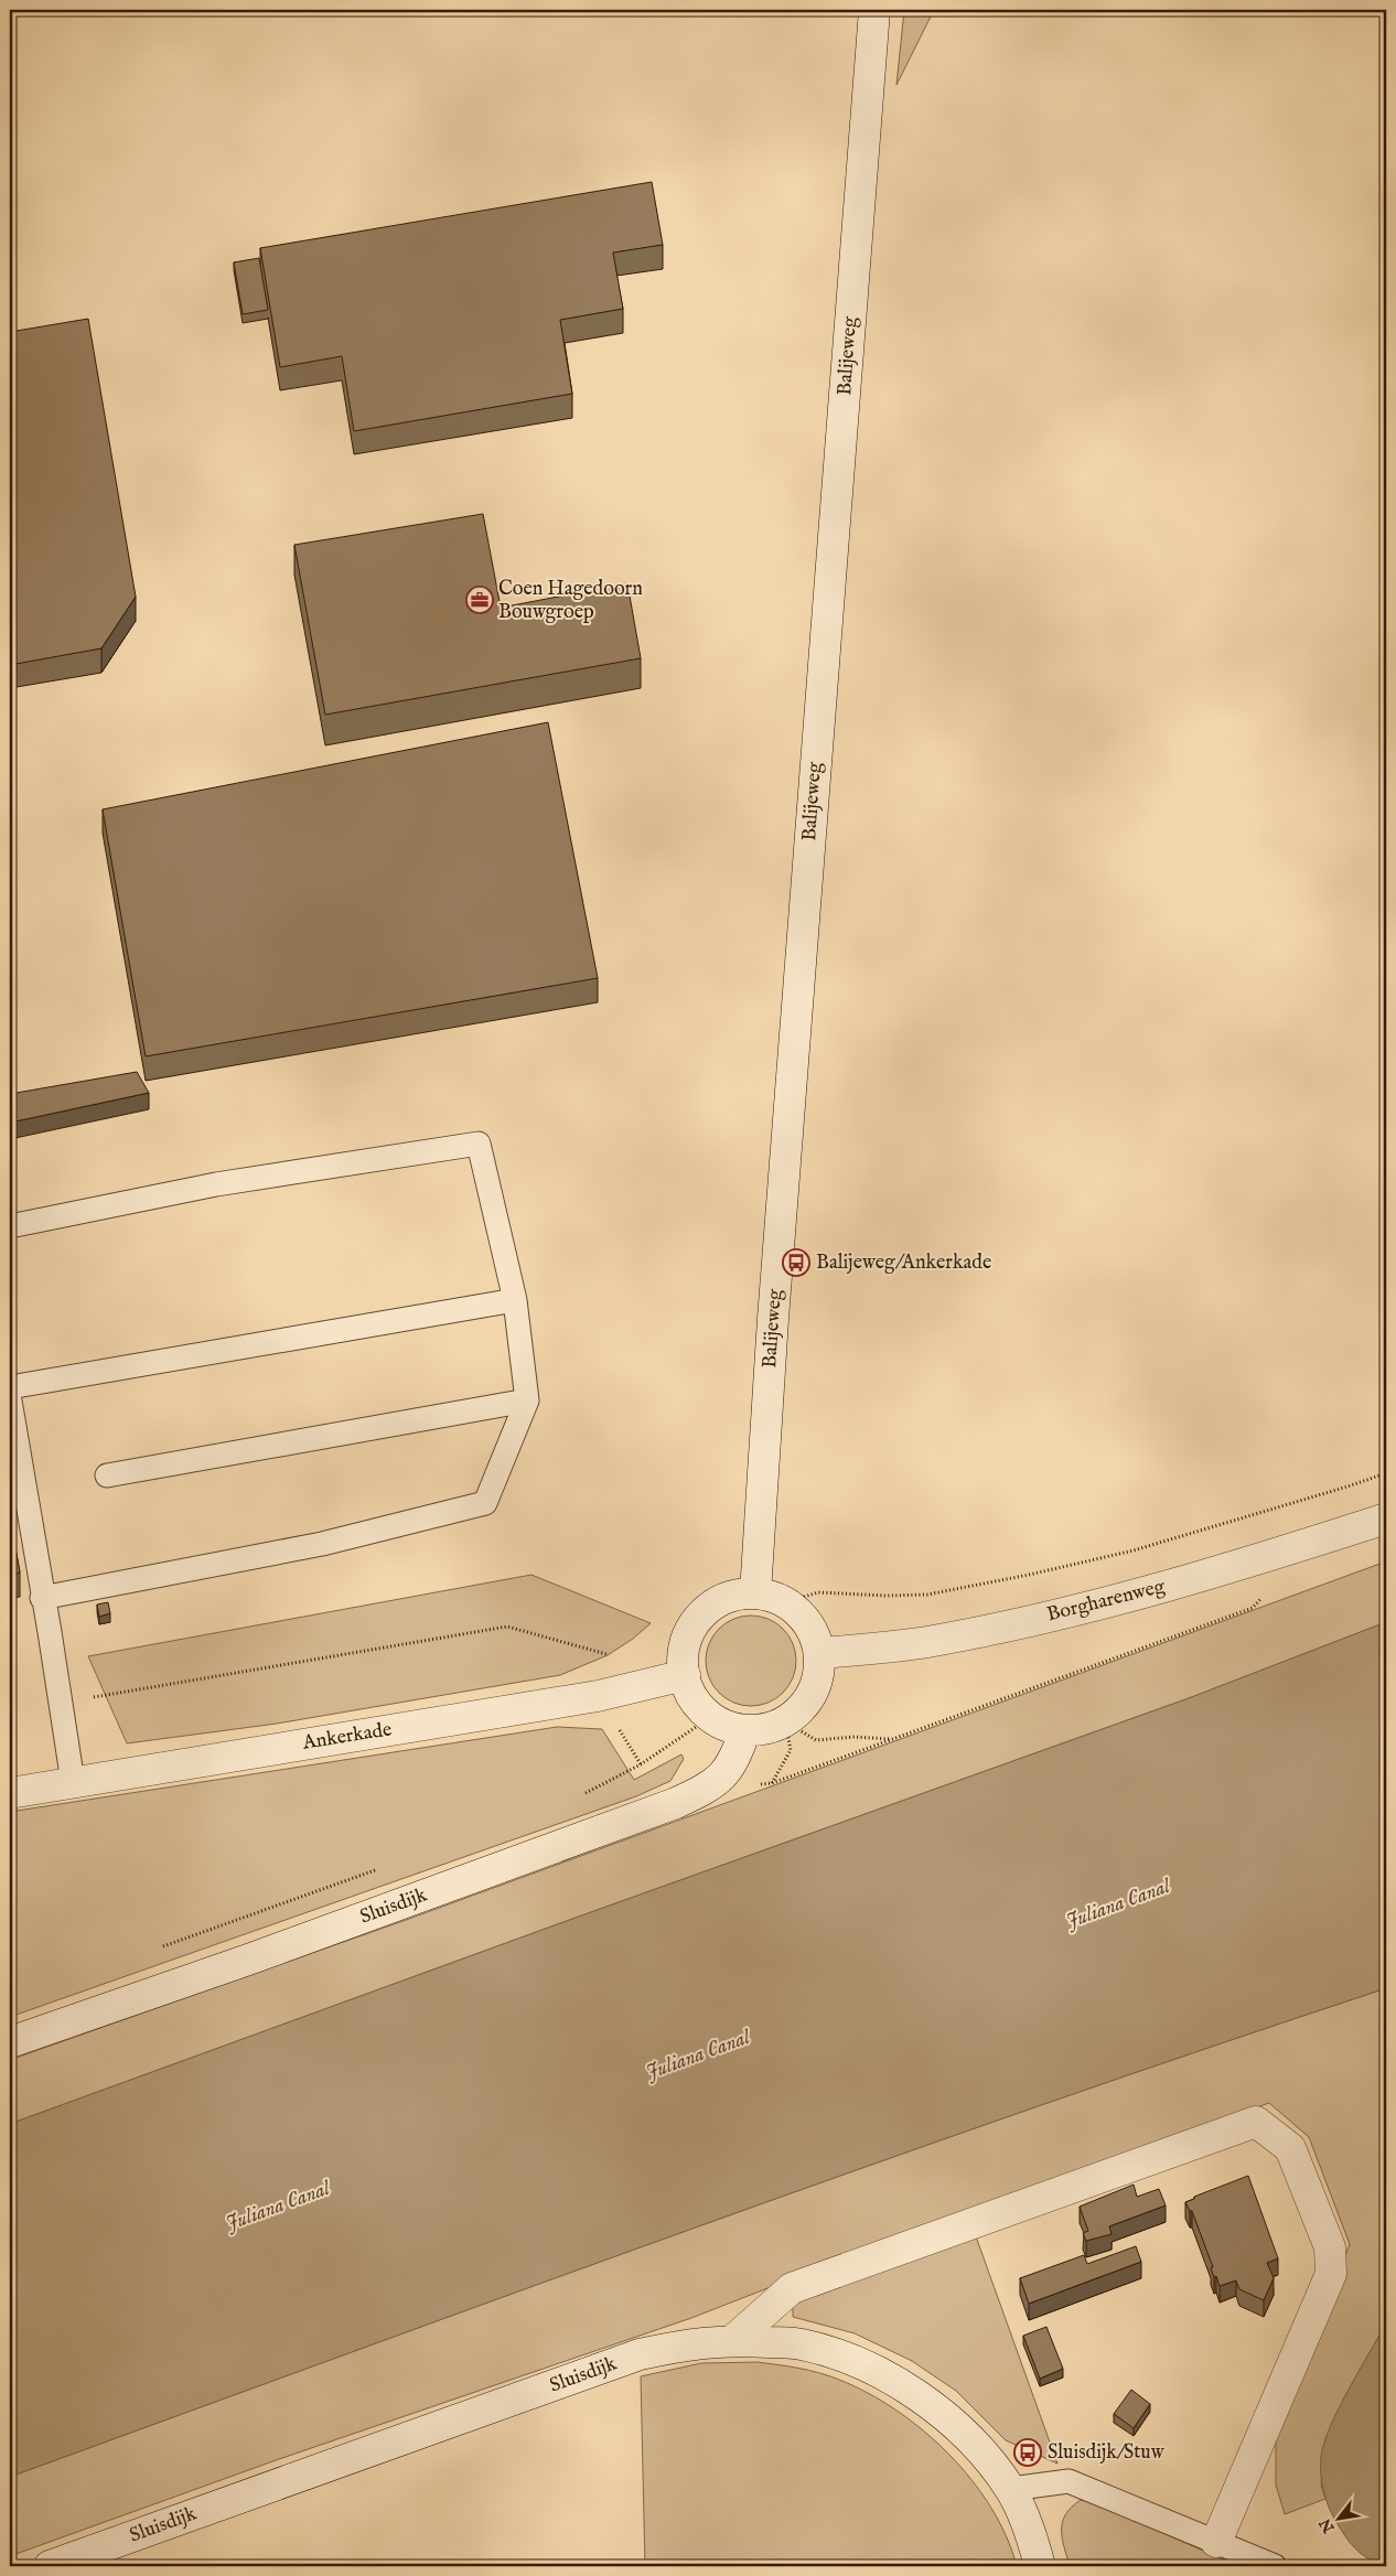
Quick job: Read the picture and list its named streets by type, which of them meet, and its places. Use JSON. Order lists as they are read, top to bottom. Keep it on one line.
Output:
{"streets":{"street":["Balijeweg","Borgharenweg","Ankerkade","Sluisdijk"]},"crossings":[["Balijeweg","Borgharenweg"],["Balijeweg","Ankerkade"],["Balijeweg","Sluisdijk"],["Borgharenweg","Ankerkade"],["Borgharenweg","Sluisdijk"],["Ankerkade","Sluisdijk"]],"water":["Juliana Canal"],"places":{"office":["Coen Hagedoorn Bouwgroep"],"bus stop":["Balijeweg/Ankerkade","Sluisdijk/Stuw"]},"north":"bottom left"}
